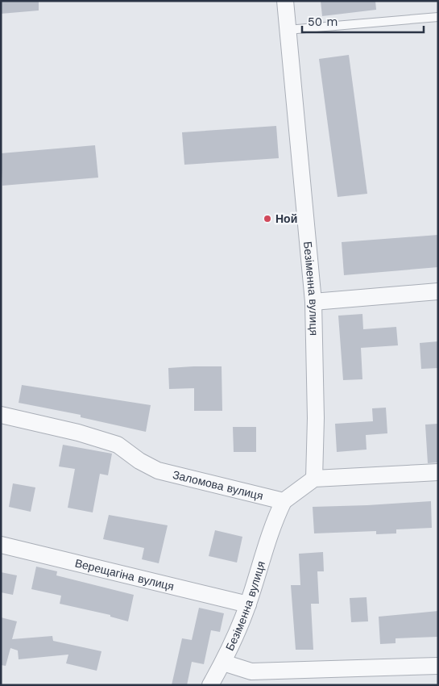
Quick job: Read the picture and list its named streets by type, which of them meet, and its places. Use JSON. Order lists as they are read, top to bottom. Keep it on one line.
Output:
{"streets":{"street":["Безіменна вулиця","Заломова вулиця","Верещагіна вулиця"]},"crossings":[["Безіменна вулиця","Заломова вулиця"],["Безіменна вулиця","Верещагіна вулиця"]],"places":["Ной"],"scale_bar":"50 m"}
